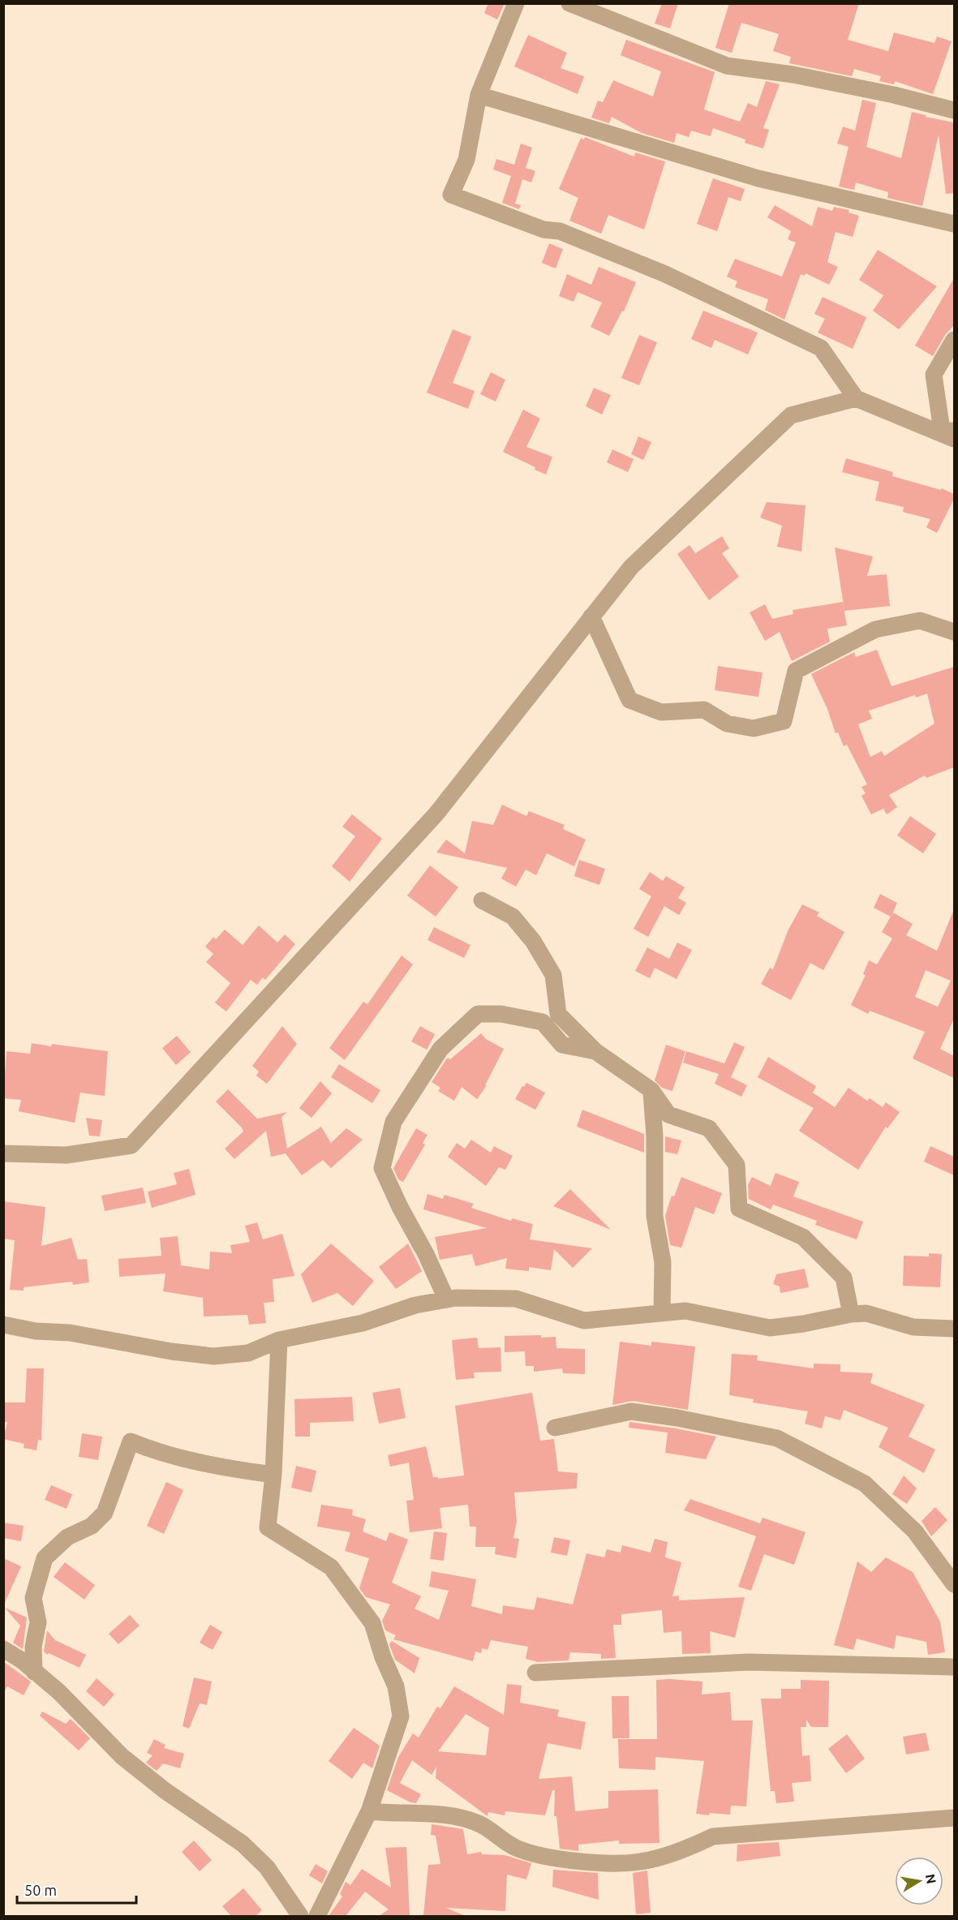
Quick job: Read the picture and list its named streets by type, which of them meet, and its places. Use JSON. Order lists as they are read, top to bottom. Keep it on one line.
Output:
{"scale_bar":"50 m","north":"right"}
